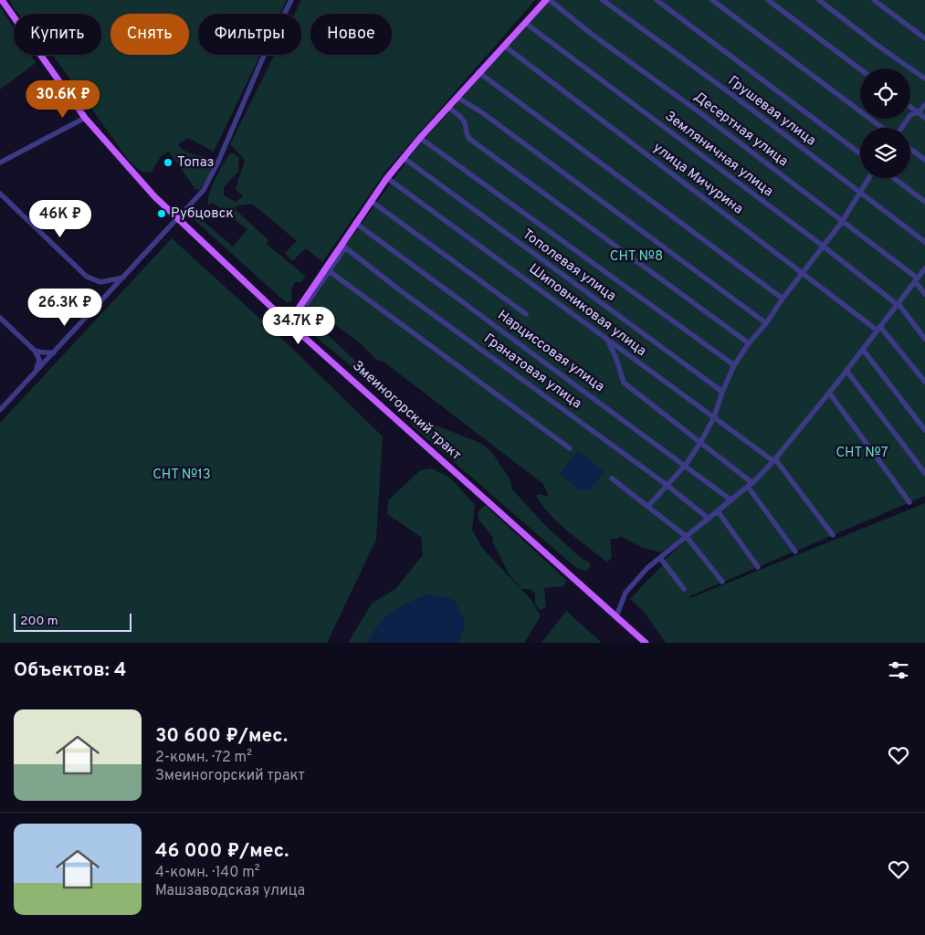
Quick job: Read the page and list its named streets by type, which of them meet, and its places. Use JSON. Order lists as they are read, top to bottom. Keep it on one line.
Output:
{"streets":{"main road":["Змеиногорский тракт"],"street":["Грушевая улица","Десертная улица","Земляничная улица","улица Мичурина","Тополевая улица","Шиповниковая улица","Нарциссовая улица","Гранатовая улица"]},"parks":["СНТ №8","СНТ №7","СНТ №13"],"places":["Топаз","Рубцовск"],"scale_bar":"200 m","page":{"chip":["Купить","Снять","Фильтры","Новое"],"price":["30.6K ₽","46K ₽","26.3K ₽","34.7K ₽"],"scale":"200 m","heading":"Объектов: 4","list":[{"name":"30 600 ₽/мес.","note":"2-комн. · 72 m² · Змеиногорский тракт"},{"name":"46 000 ₽/мес.","note":"4-комн. · 140 m² · Машзаводская улица"}]}}
